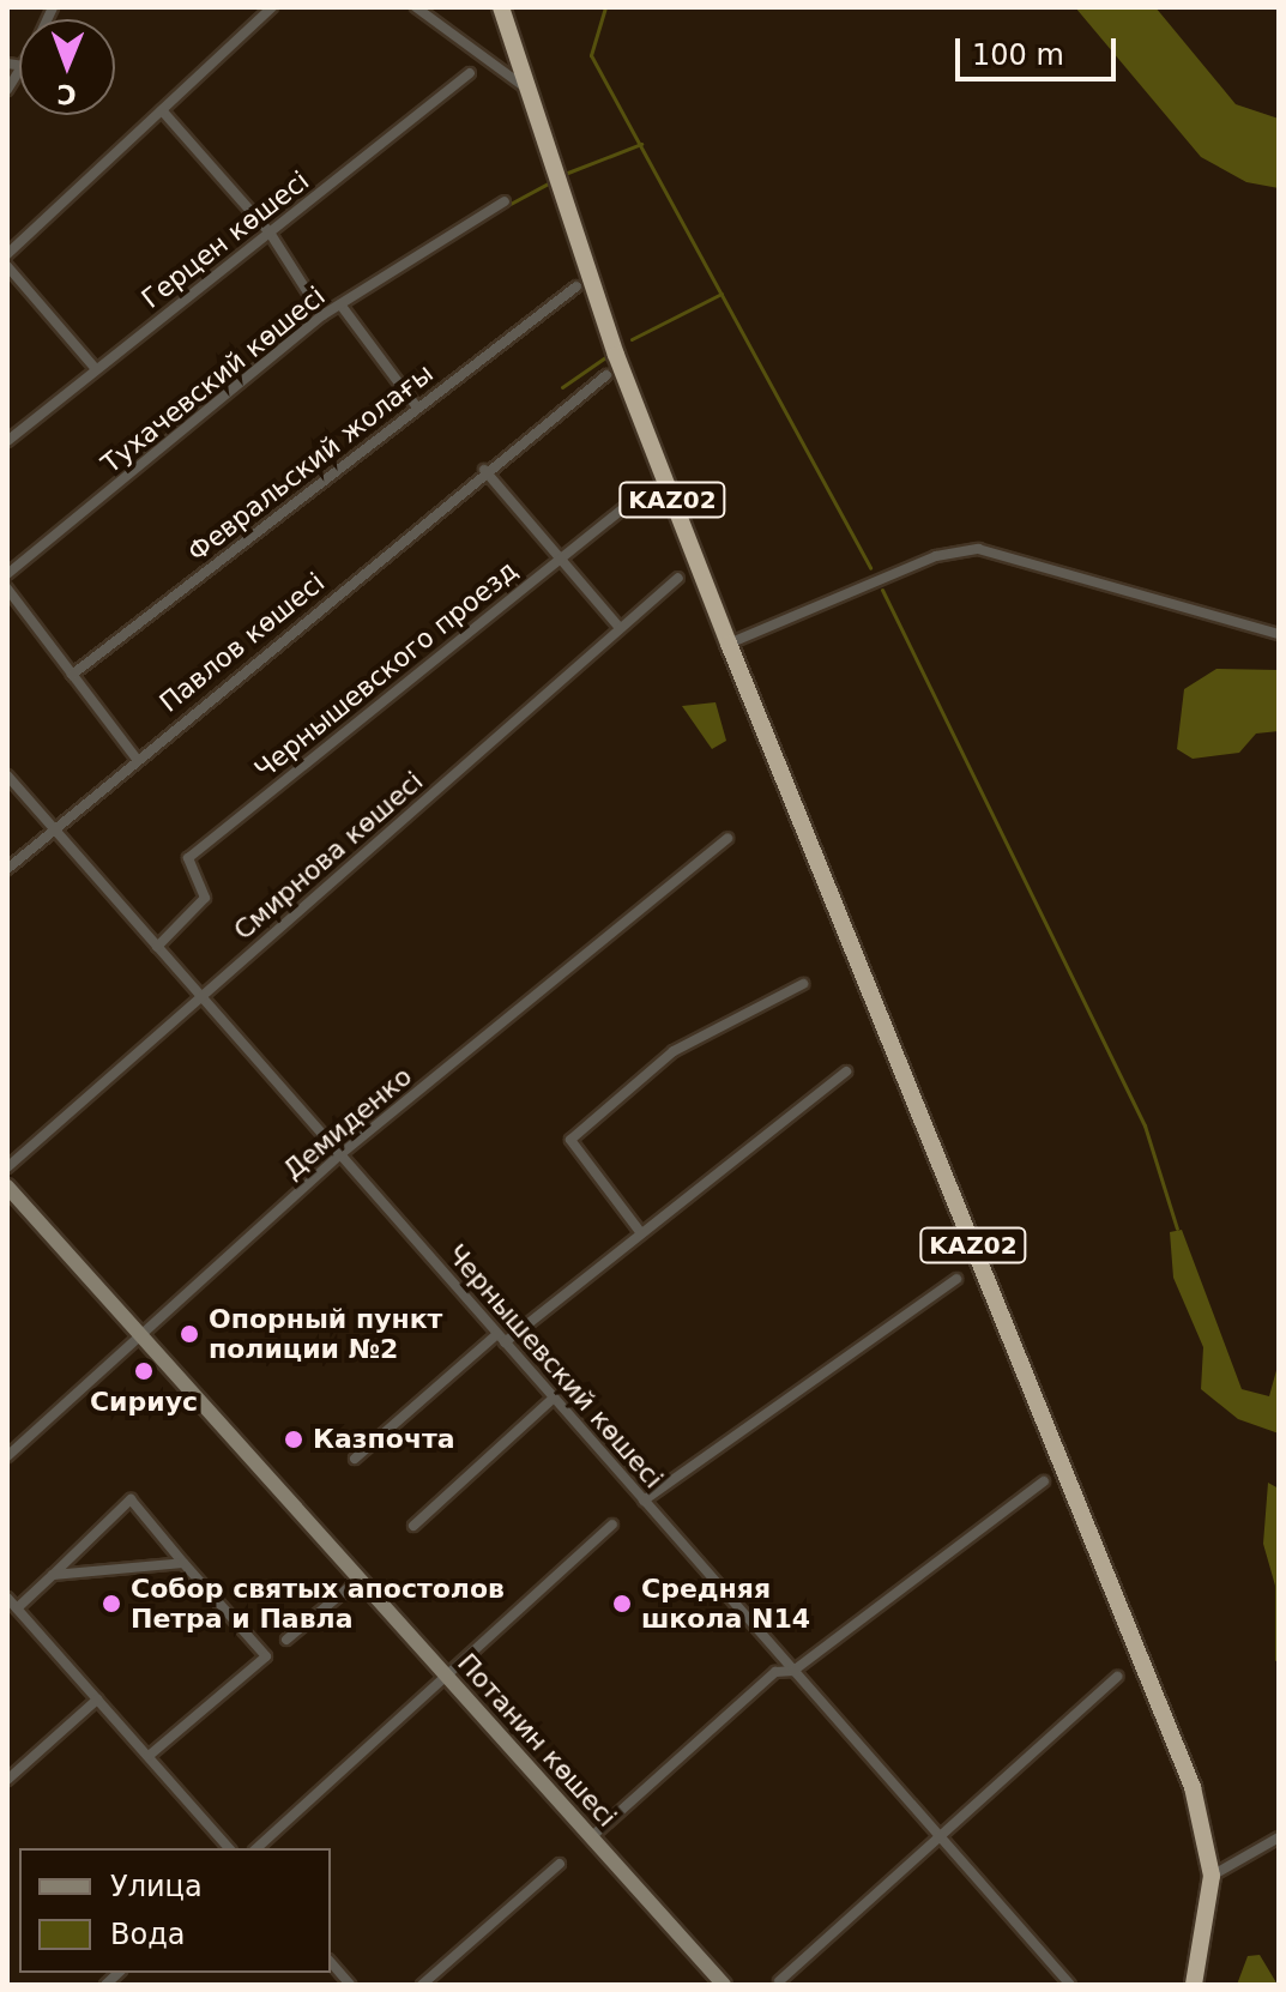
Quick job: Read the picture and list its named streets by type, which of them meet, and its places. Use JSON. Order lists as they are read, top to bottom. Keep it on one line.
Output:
{"streets":{"highway":["KAZ02"],"main road":["Потанин көшесі"],"street":["Герцен көшесі","Тухачевский көшесі","Февральский жолағы","Павлов көшесі","Чернышевского проезд","Смирнова көшесі","Демиденко","Чернышевский көшесі"]},"crossings":[["Павлов көшесі","Чернышевский көшесі"],["Чернышевского проезд","Чернышевский көшесі"],["Смирнова көшесі","Чернышевский көшесі"],["Демиденко","Чернышевский көшесі"],["Демиденко","Потанин көшесі"]],"places":["Опорный пункт полиции №2","Сириус","Казпочта","Собор святых апостолов Петра и Павла","Средняя школа N14"],"legend":["Улица","Вода"],"scale_bar":"100 m","north":"bottom"}
